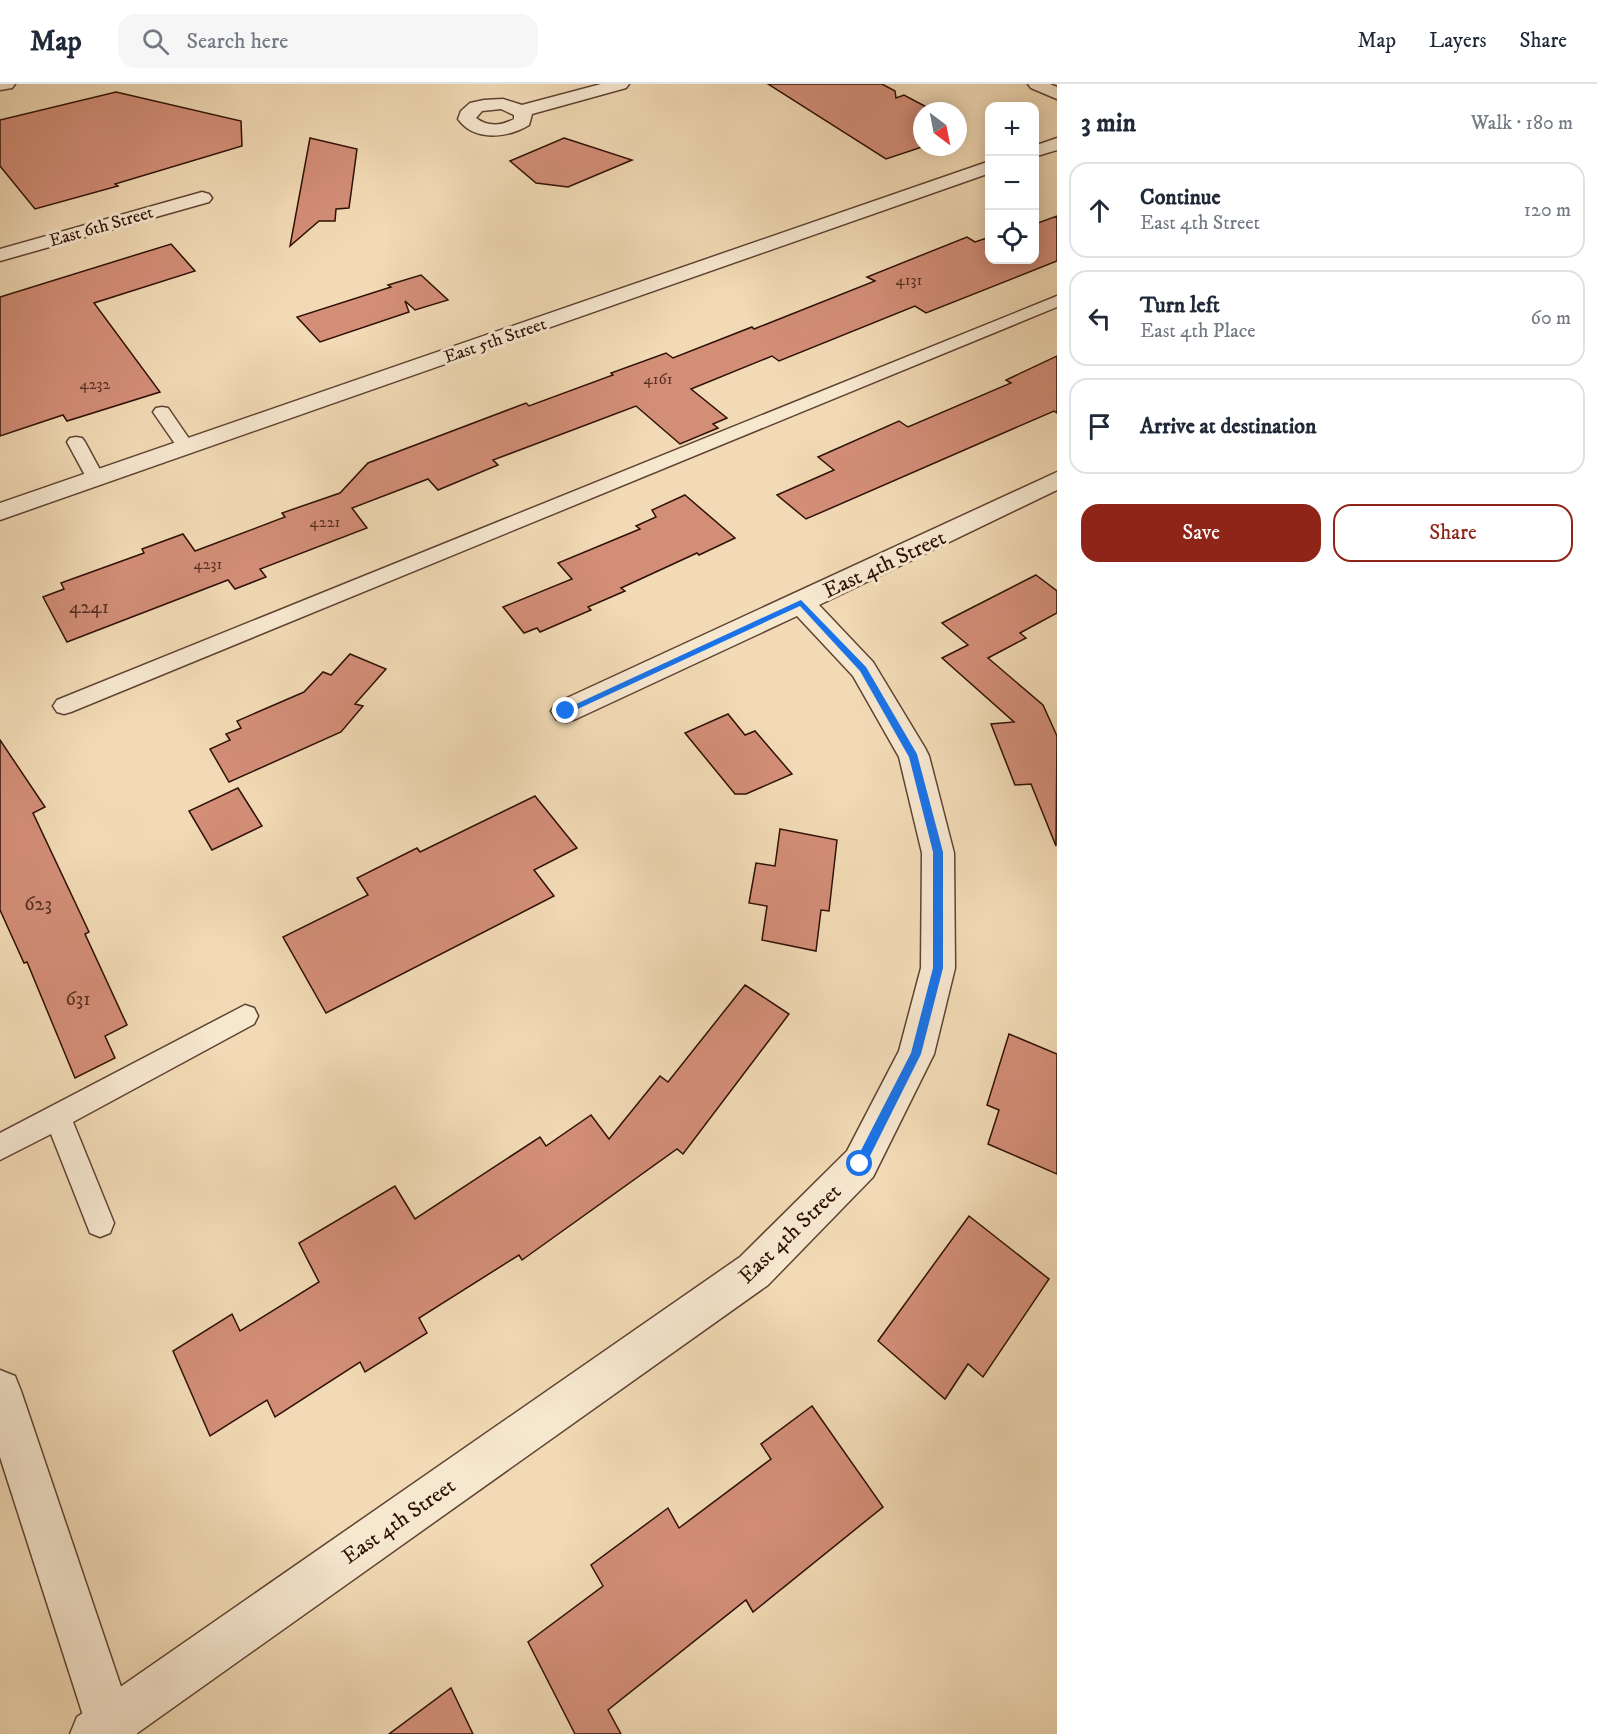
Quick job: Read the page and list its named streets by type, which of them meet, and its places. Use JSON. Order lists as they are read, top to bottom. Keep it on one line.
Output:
{"streets":{"street":["East 6th Street","East 5th Street","East 4th Street"]},"house_numbers":["4131","4161","4232","4221","4231","4241","623","631"],"north":"bottom right","page":{"header":"Map","search":"Search here","nav":["Map","Layers","Share"],"heading":["3 min","Walk · 180 m"],"map_buttons":["+","−"],"list":[["Continue","East 4th Street","120 m"],["Turn left","East 4th Place","60 m"],"Arrive at destination"],"buttons":["Save","Share"]}}
